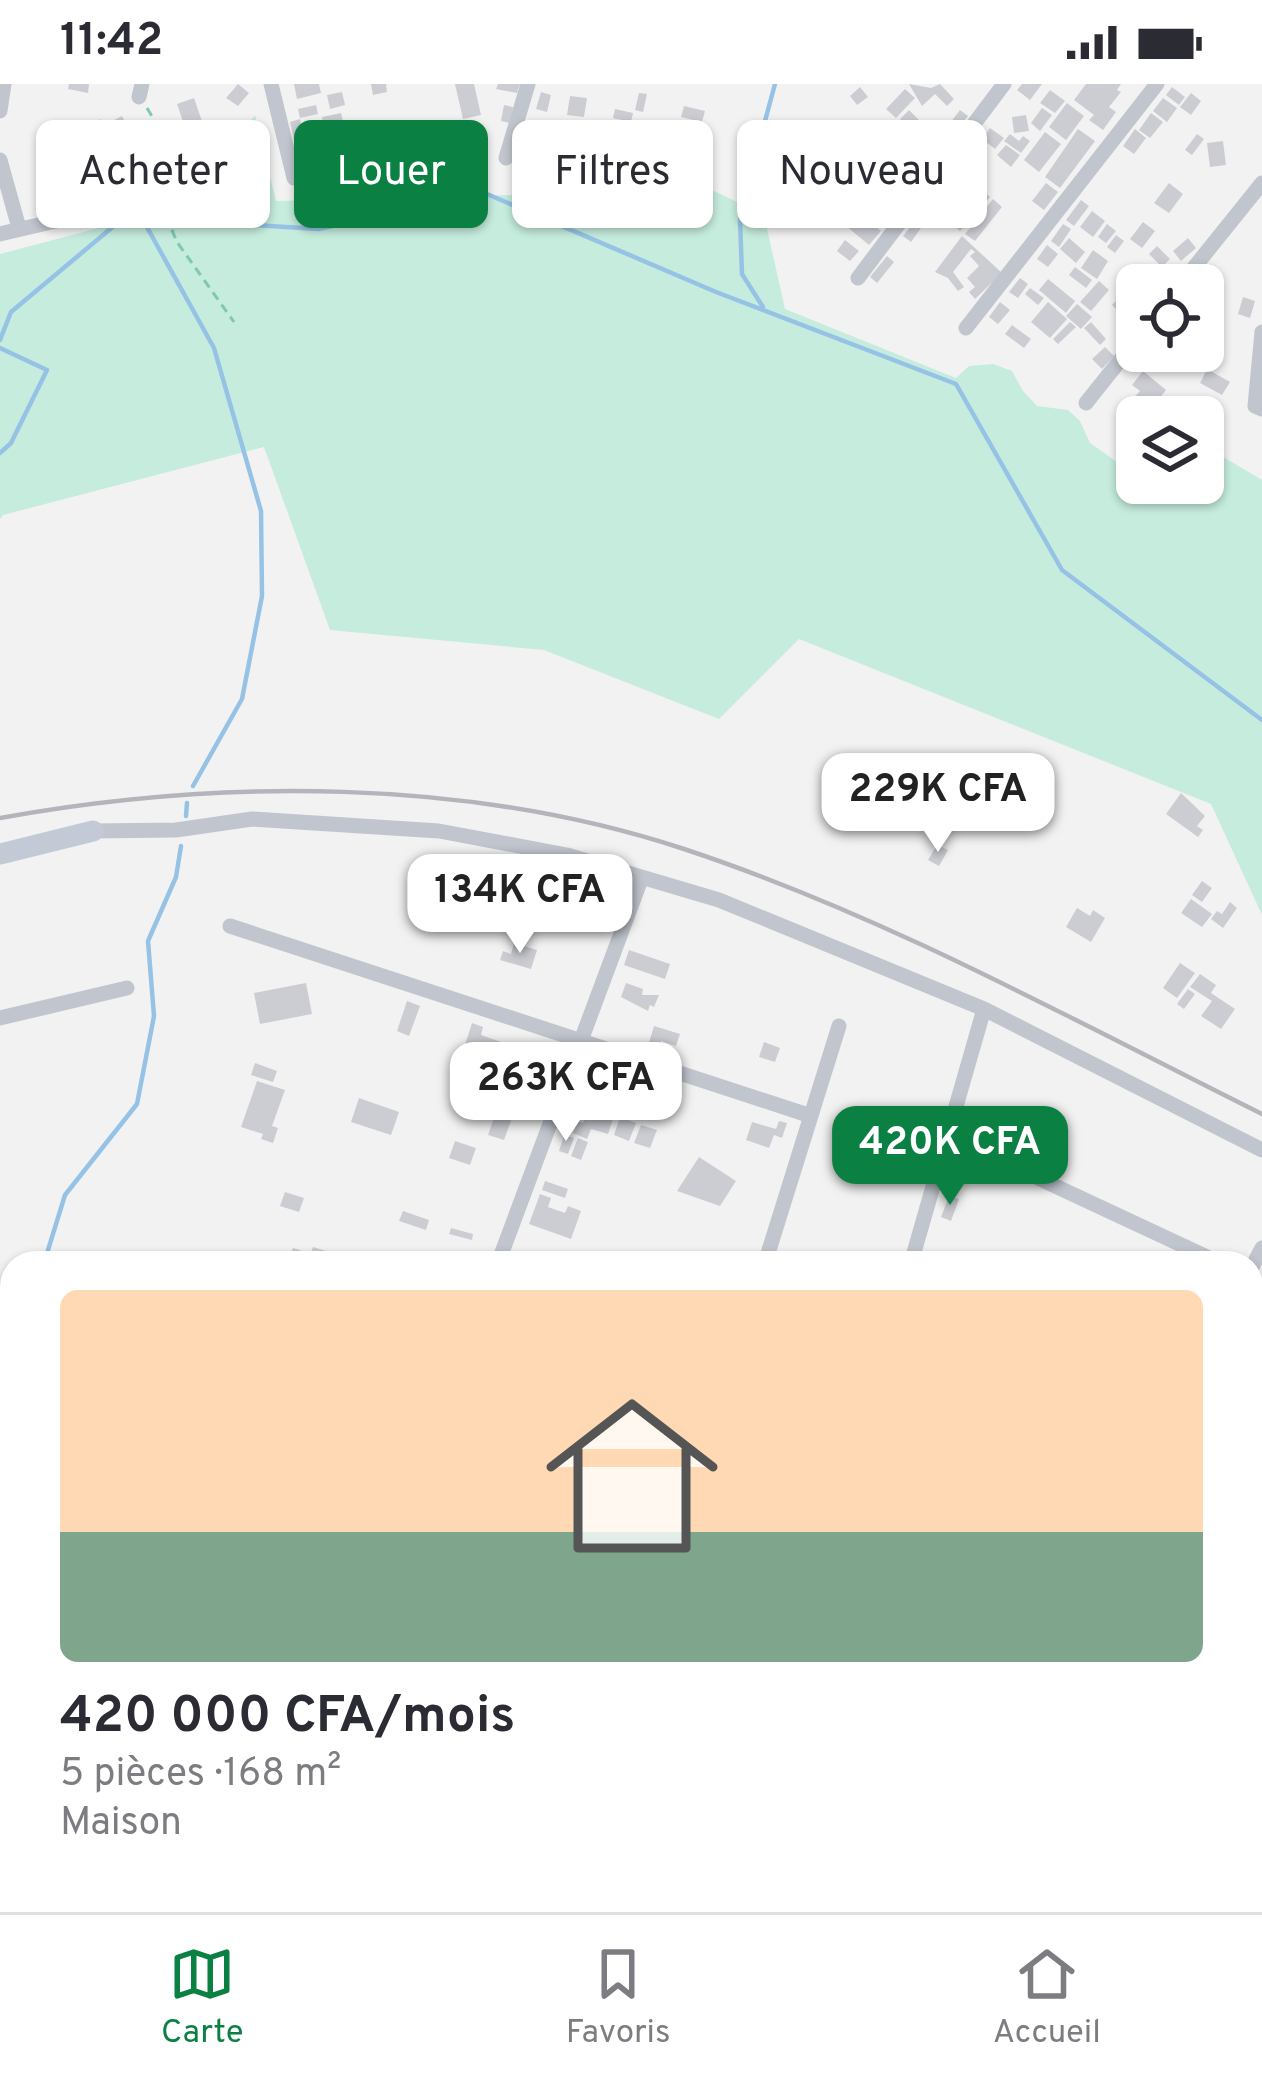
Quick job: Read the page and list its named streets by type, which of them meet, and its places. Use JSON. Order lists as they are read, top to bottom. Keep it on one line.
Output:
{"page":{"status":"11:42","chip":["Acheter","Louer","Filtres","Nouveau"],"price":["229K CFA","134K CFA","263K CFA","420K CFA"],"list":[{"name":"420 000 CFA/mois","note":"5 pièces · 168 m² · Maison"}],"tabs":["Carte","Favoris","Accueil"]}}
